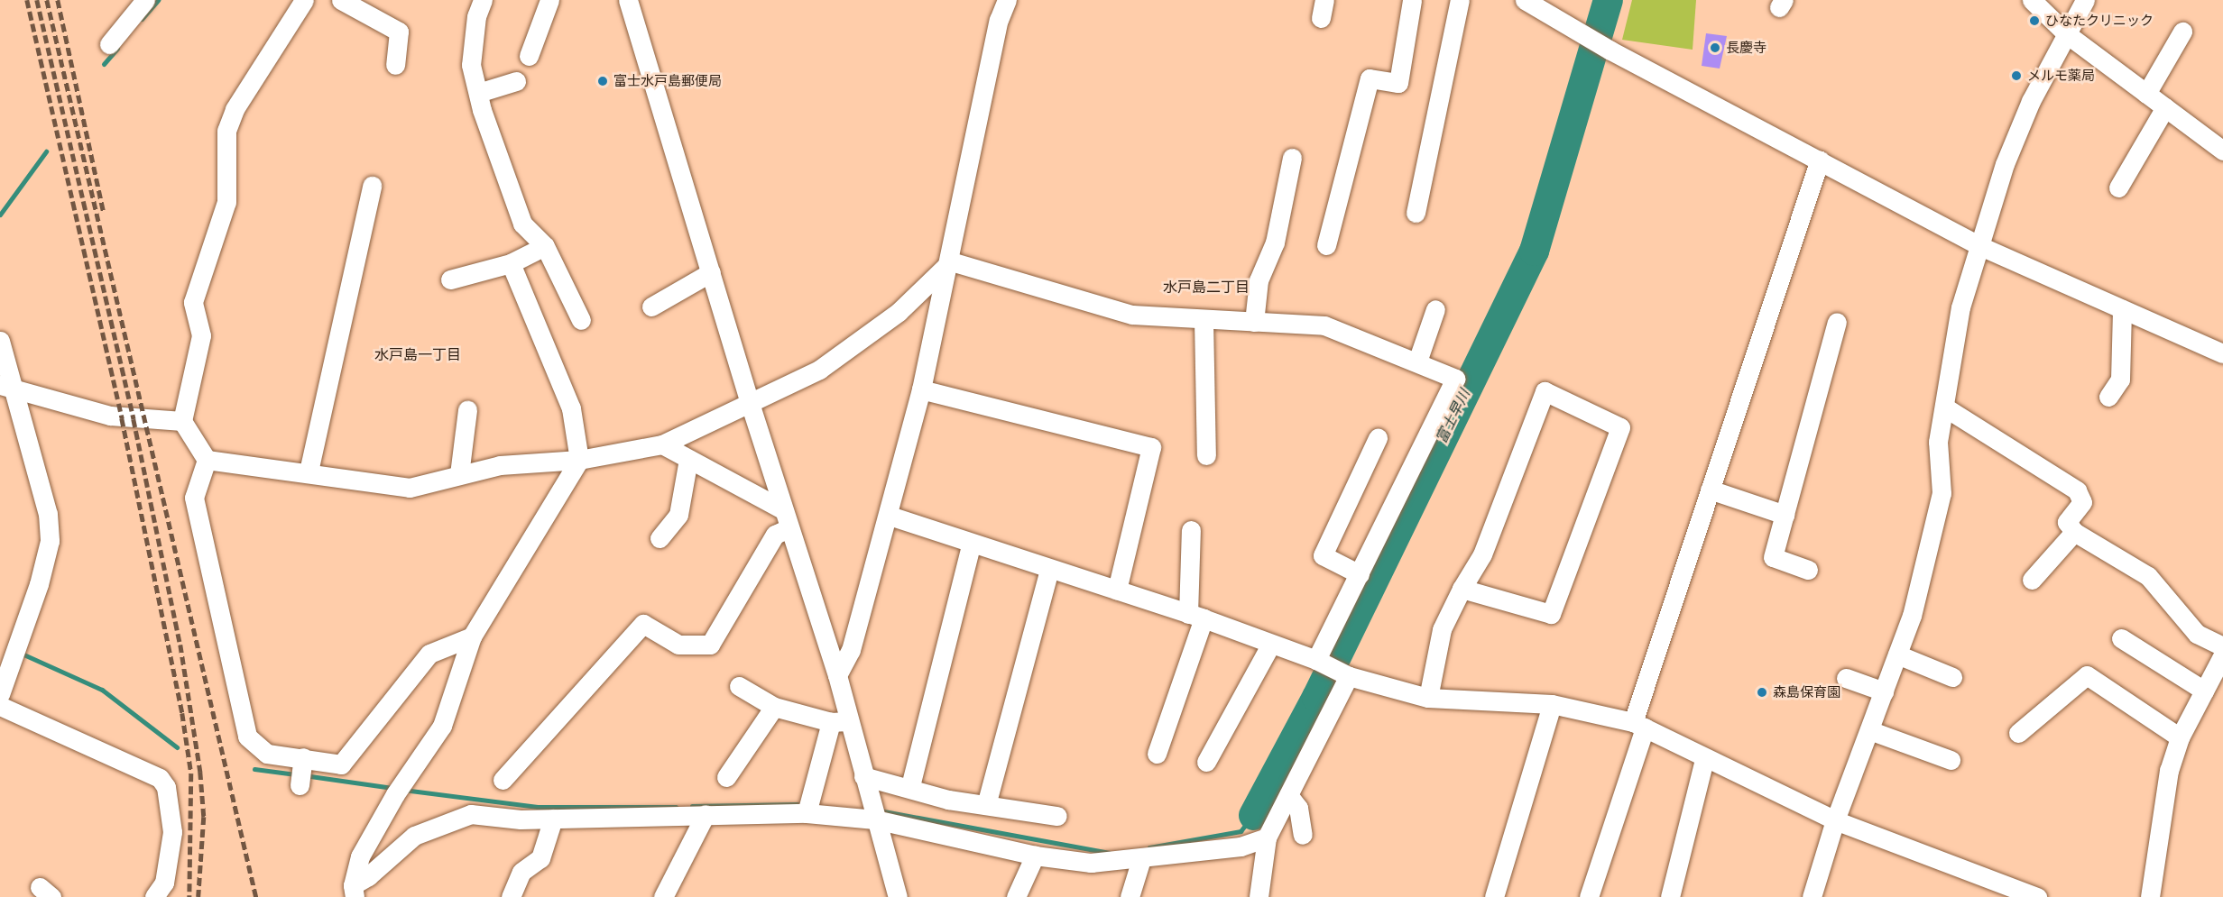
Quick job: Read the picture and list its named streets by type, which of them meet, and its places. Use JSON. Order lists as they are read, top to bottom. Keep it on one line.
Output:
{"districts":["水戸島二丁目","水戸島一丁目"],"water":["富士早川"],"places":["ひなたクリニック","長慶寺","メルモ薬局","富士水戸島郵便局","森島保育園"]}
